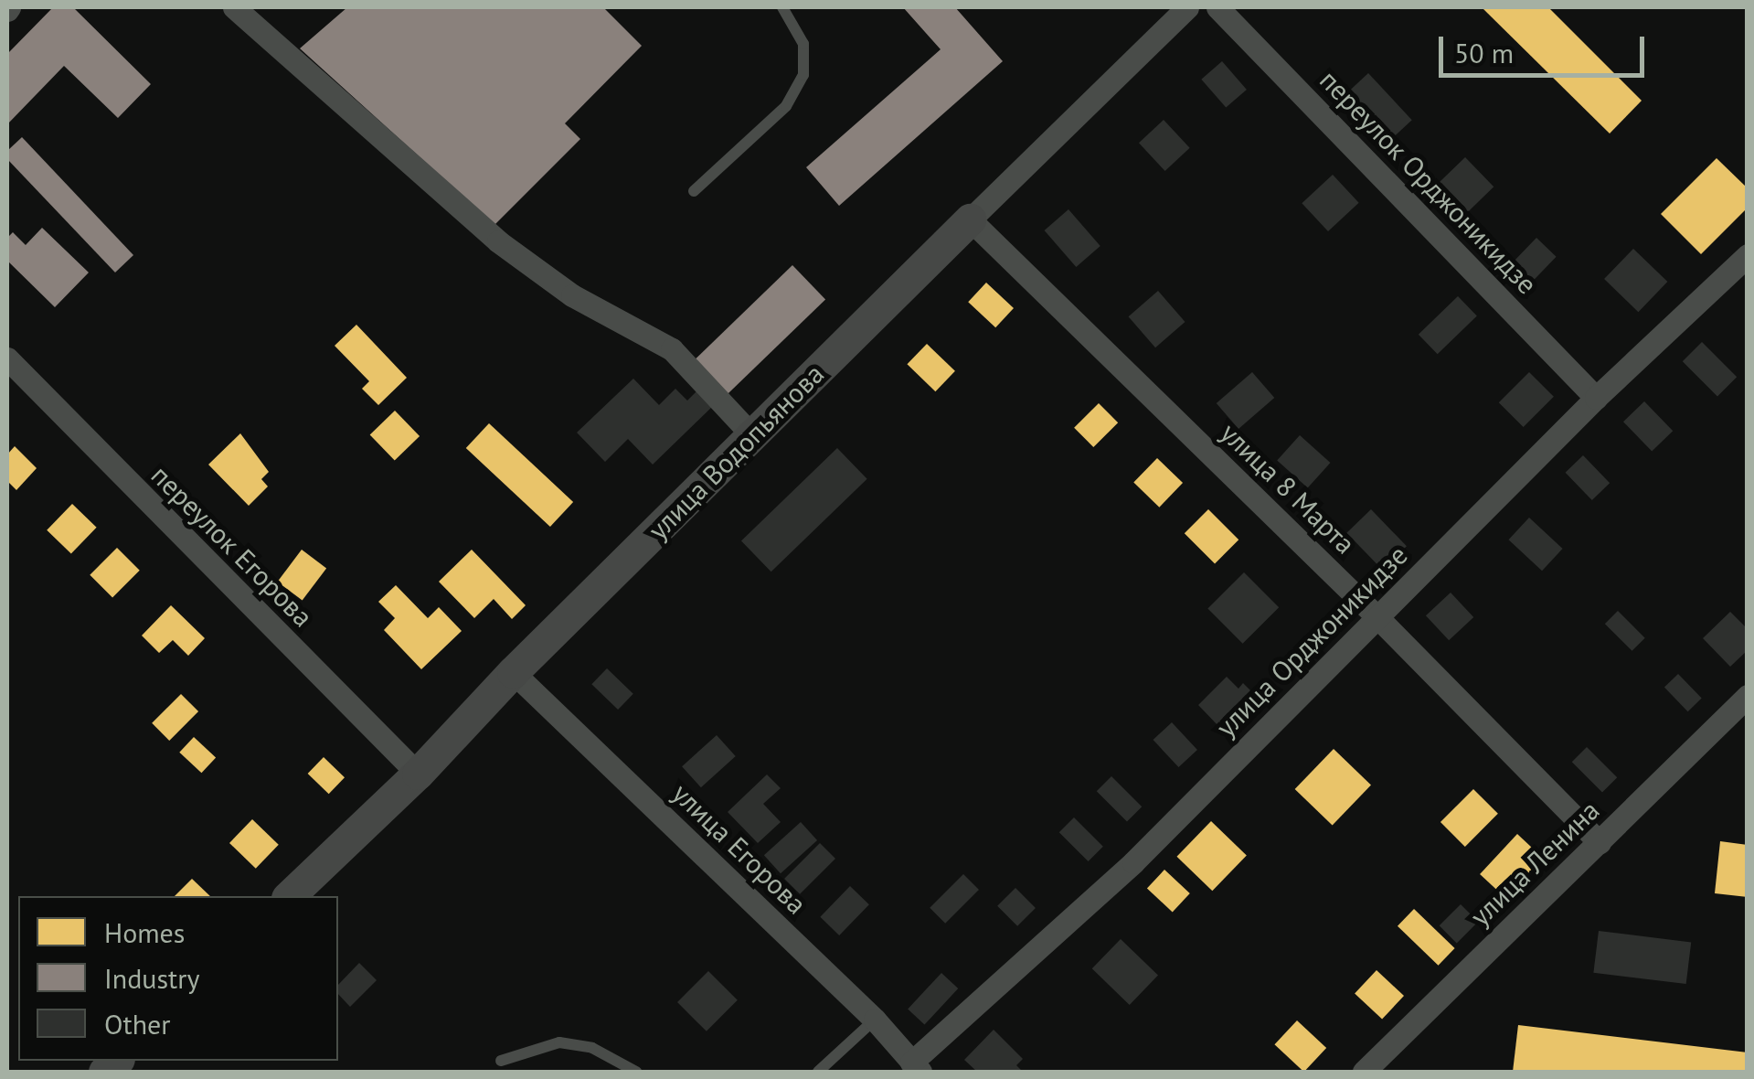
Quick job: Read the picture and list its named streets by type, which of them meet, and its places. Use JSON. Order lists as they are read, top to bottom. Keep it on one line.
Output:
{"streets":{"street":["переулок Орджоникидзе","улица Водопьянова","улица 8 Марта","переулок Егорова","улица Орджоникидзе","улица Егорова","улица Ленина"]},"crossings":[["переулок Орджоникидзе","улица Орджоникидзе"],["улица Водопьянова","улица 8 Марта"],["улица Водопьянова","переулок Егорова"],["улица Водопьянова","улица Егорова"],["улица 8 Марта","улица Орджоникидзе"],["улица 8 Марта","улица Ленина"],["улица Орджоникидзе","улица Егорова"]],"legend":["Homes","Industry","Other"],"scale_bar":"50 m"}
